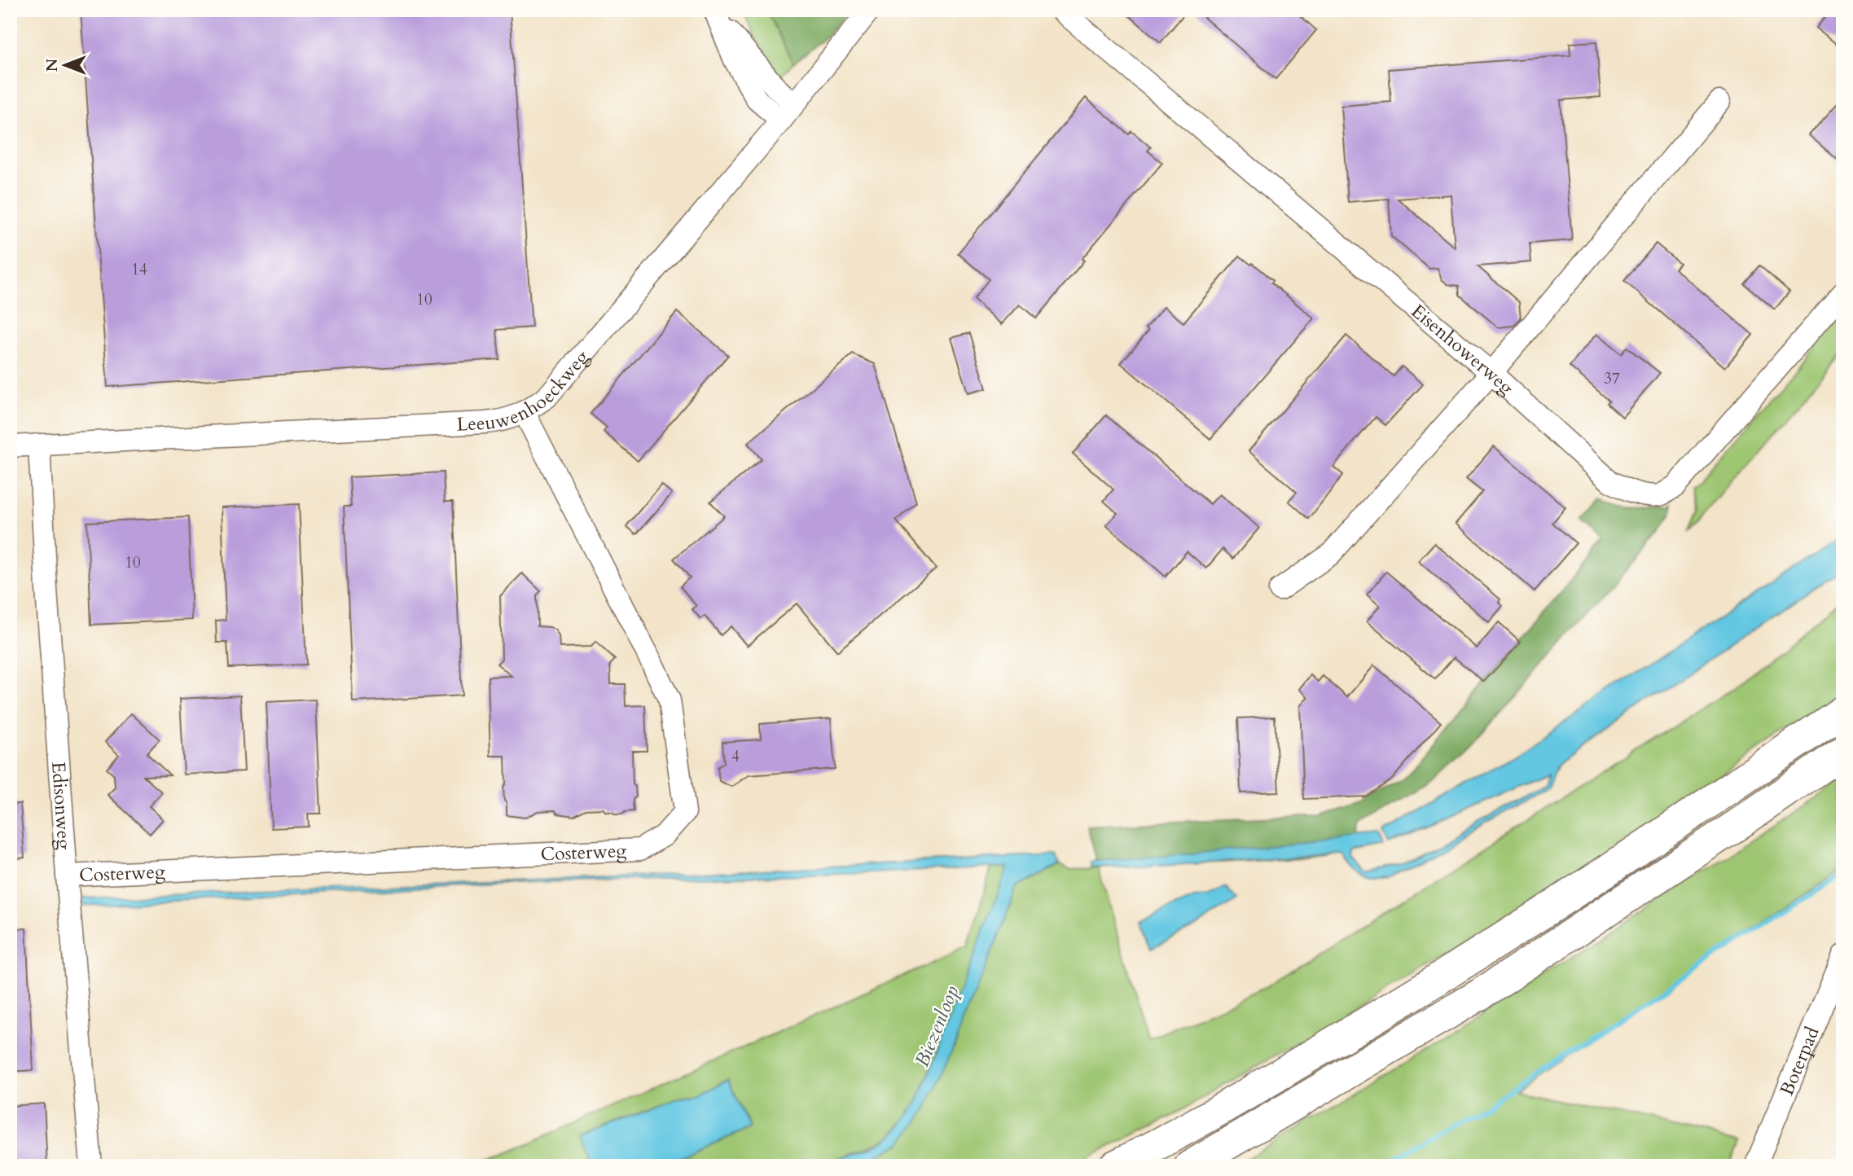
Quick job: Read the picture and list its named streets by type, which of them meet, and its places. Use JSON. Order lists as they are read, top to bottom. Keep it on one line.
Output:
{"streets":{"street":["Eisenhowerweg","Leeuwenhoeckweg","Edisonweg","Costerweg","Boterpad"]},"crossings":[["Leeuwenhoeckweg","Edisonweg"],["Leeuwenhoeckweg","Costerweg"],["Edisonweg","Costerweg"]],"water":["Biezenloop"],"house_numbers":["14","10","37","10","4"],"north":"left"}
